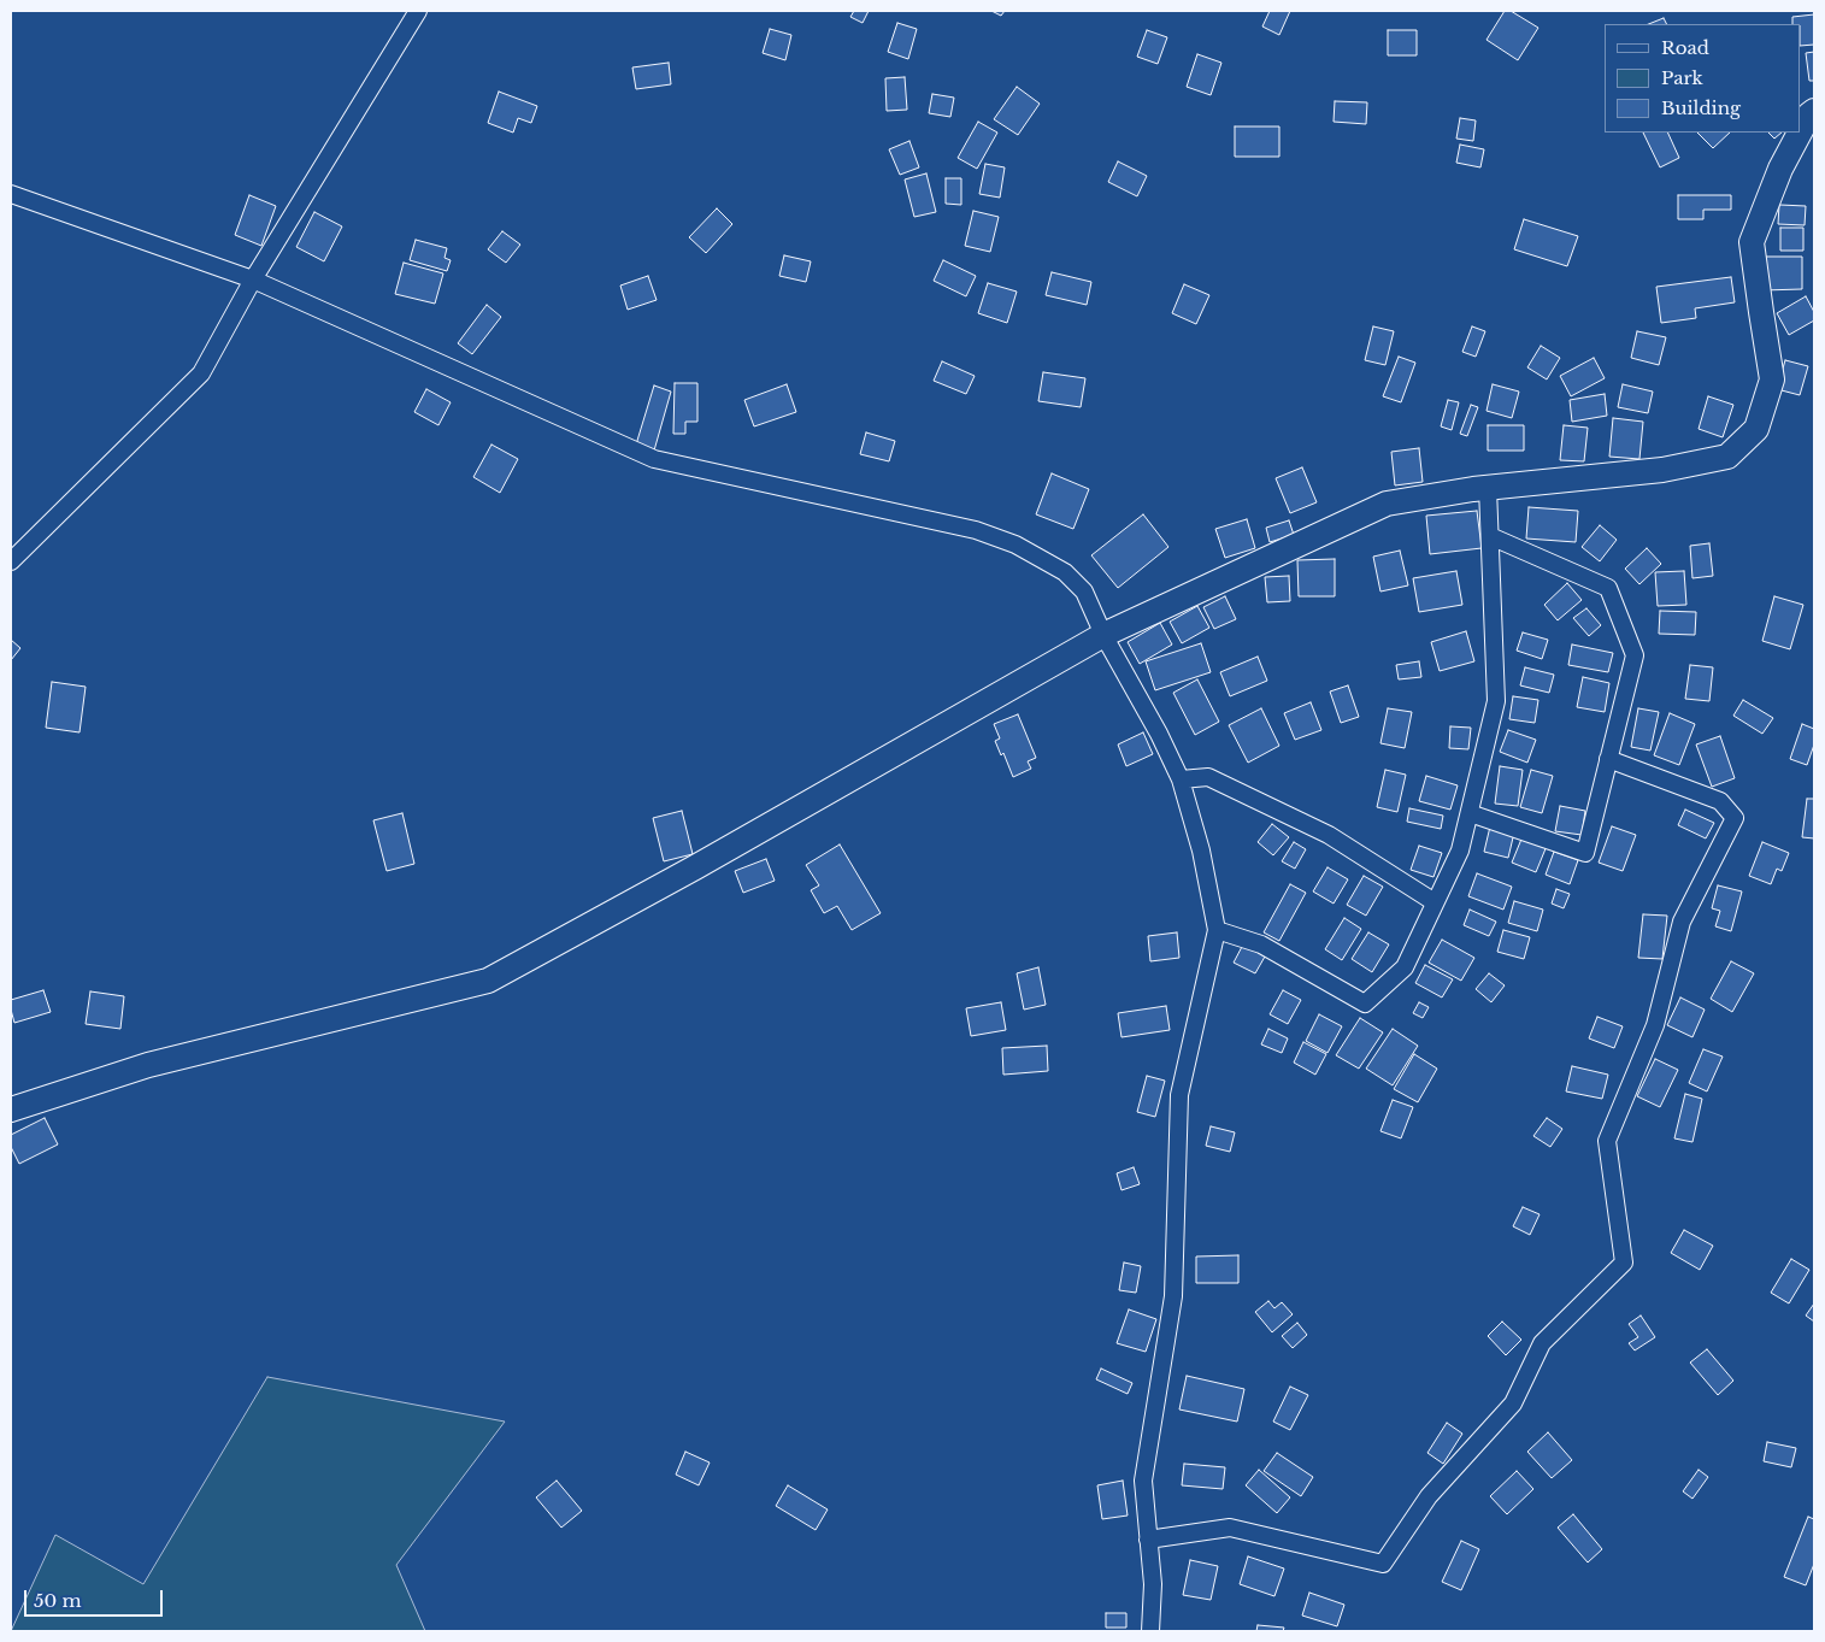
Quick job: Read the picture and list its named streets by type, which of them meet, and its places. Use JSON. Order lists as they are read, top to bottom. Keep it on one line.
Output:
{"legend":["Road","Park","Building"],"scale_bar":"50 m"}
